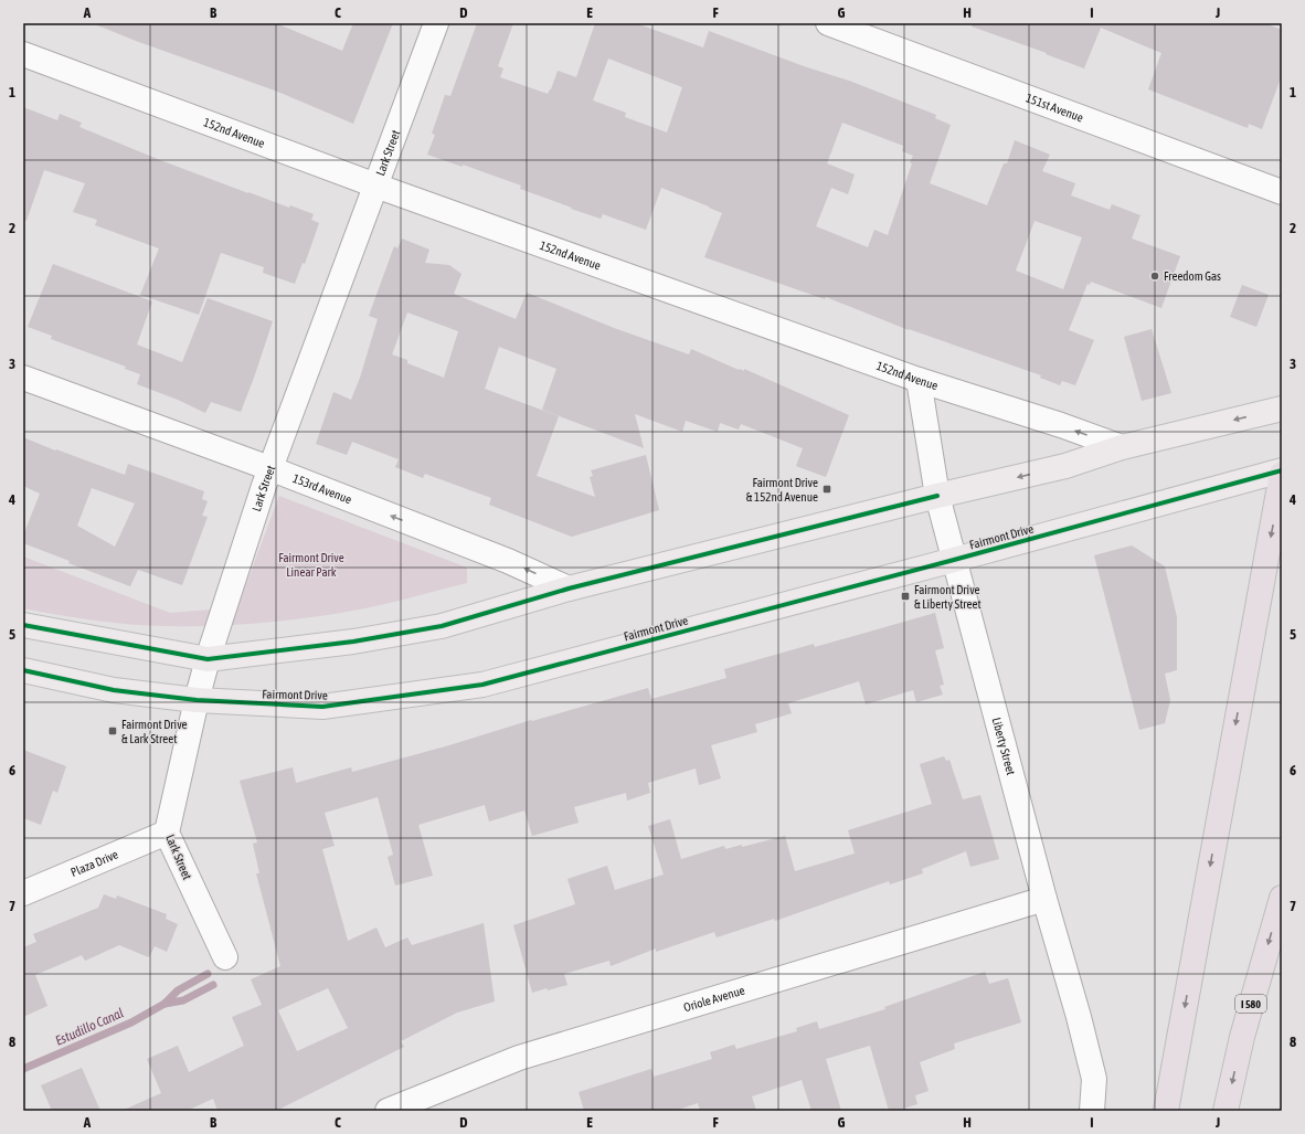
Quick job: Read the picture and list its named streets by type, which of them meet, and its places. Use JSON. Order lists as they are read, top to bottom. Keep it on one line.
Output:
{"streets":{"highway":["I 580"],"main road":["Fairmont Drive"],"street":["151st Avenue","152nd Avenue","Lark Street","153rd Avenue","Liberty Street","Plaza Drive","Oriole Avenue"]},"crossings":[["152nd Avenue","Lark Street"],["152nd Avenue","Liberty Street"],["Lark Street","153rd Avenue"],["Lark Street","Fairmont Drive"],["Lark Street","Plaza Drive"],["Fairmont Drive","Liberty Street"],["Liberty Street","Oriole Avenue"]],"one_way":["153rd Avenue"],"water":["Estudillo Canal"],"parks":["Fairmont Drive Linear Park"],"places":{"other":["Freedom Gas"],"transit":["Fairmont Drive & 152nd Avenue","Fairmont Drive & Liberty Street","Fairmont Drive & Lark Street"]},"grid":{"columns":["A","B","C","D","E","F","G","H","I","J"],"rows":["1","2","3","4","5","6","7","8"]}}
